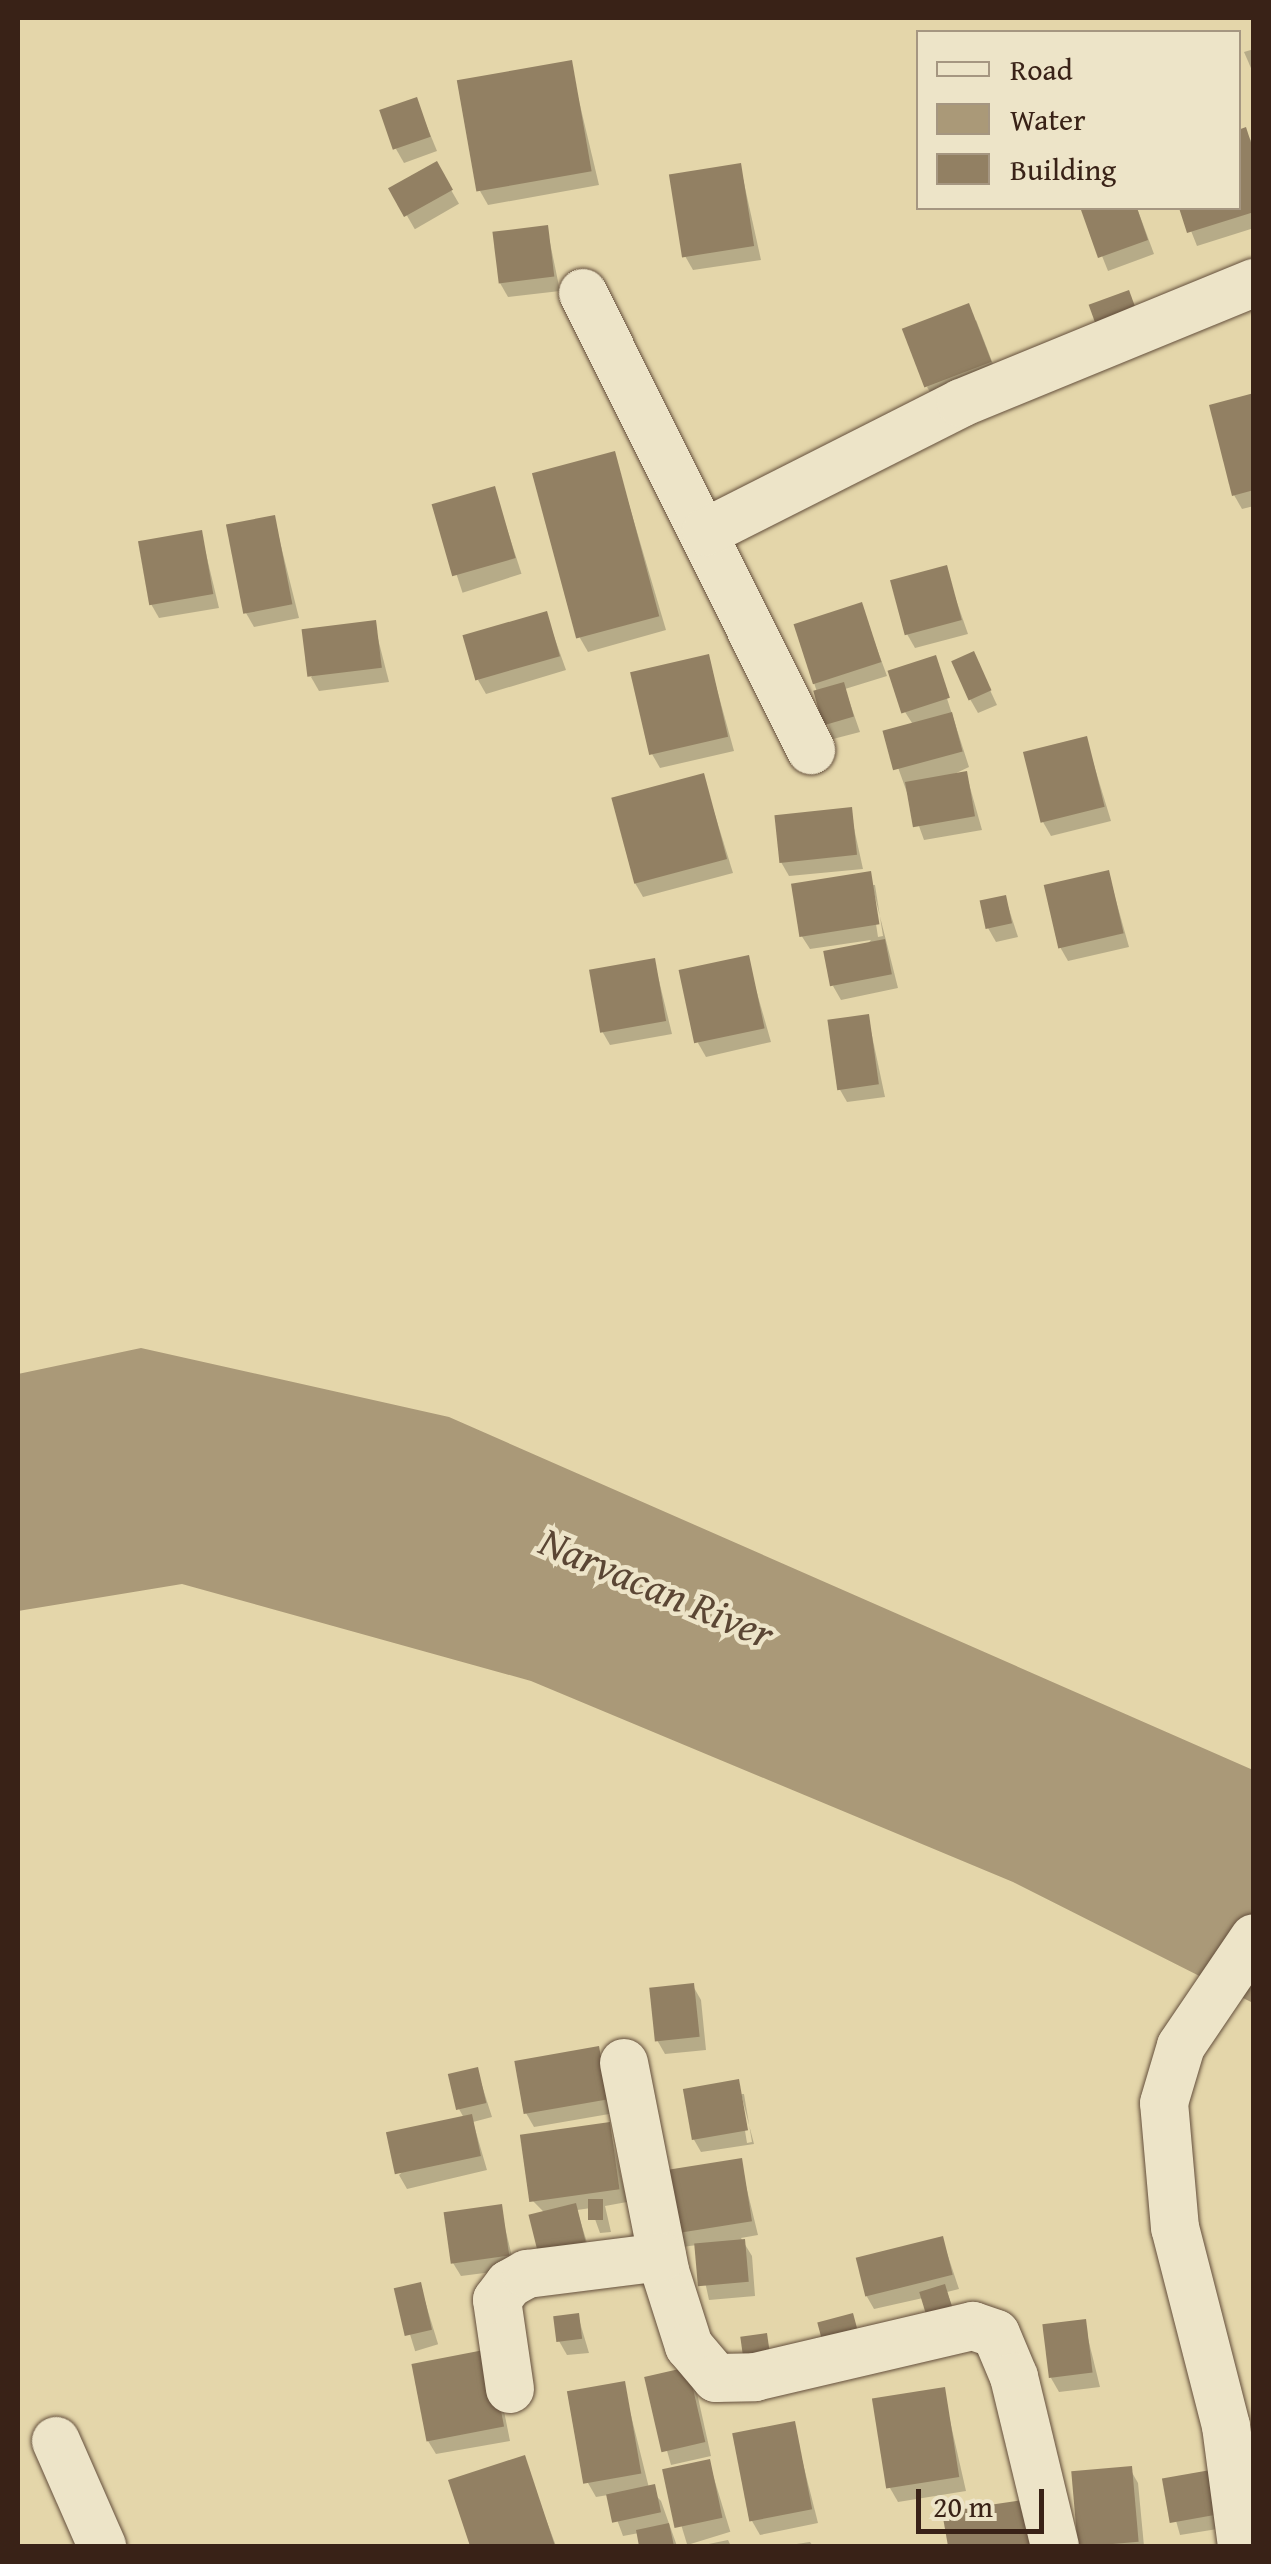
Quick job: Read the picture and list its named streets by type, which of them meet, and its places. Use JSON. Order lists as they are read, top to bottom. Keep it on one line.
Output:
{"water":["Narvacan River"],"legend":["Road","Water","Building"],"scale_bar":"20 m"}
